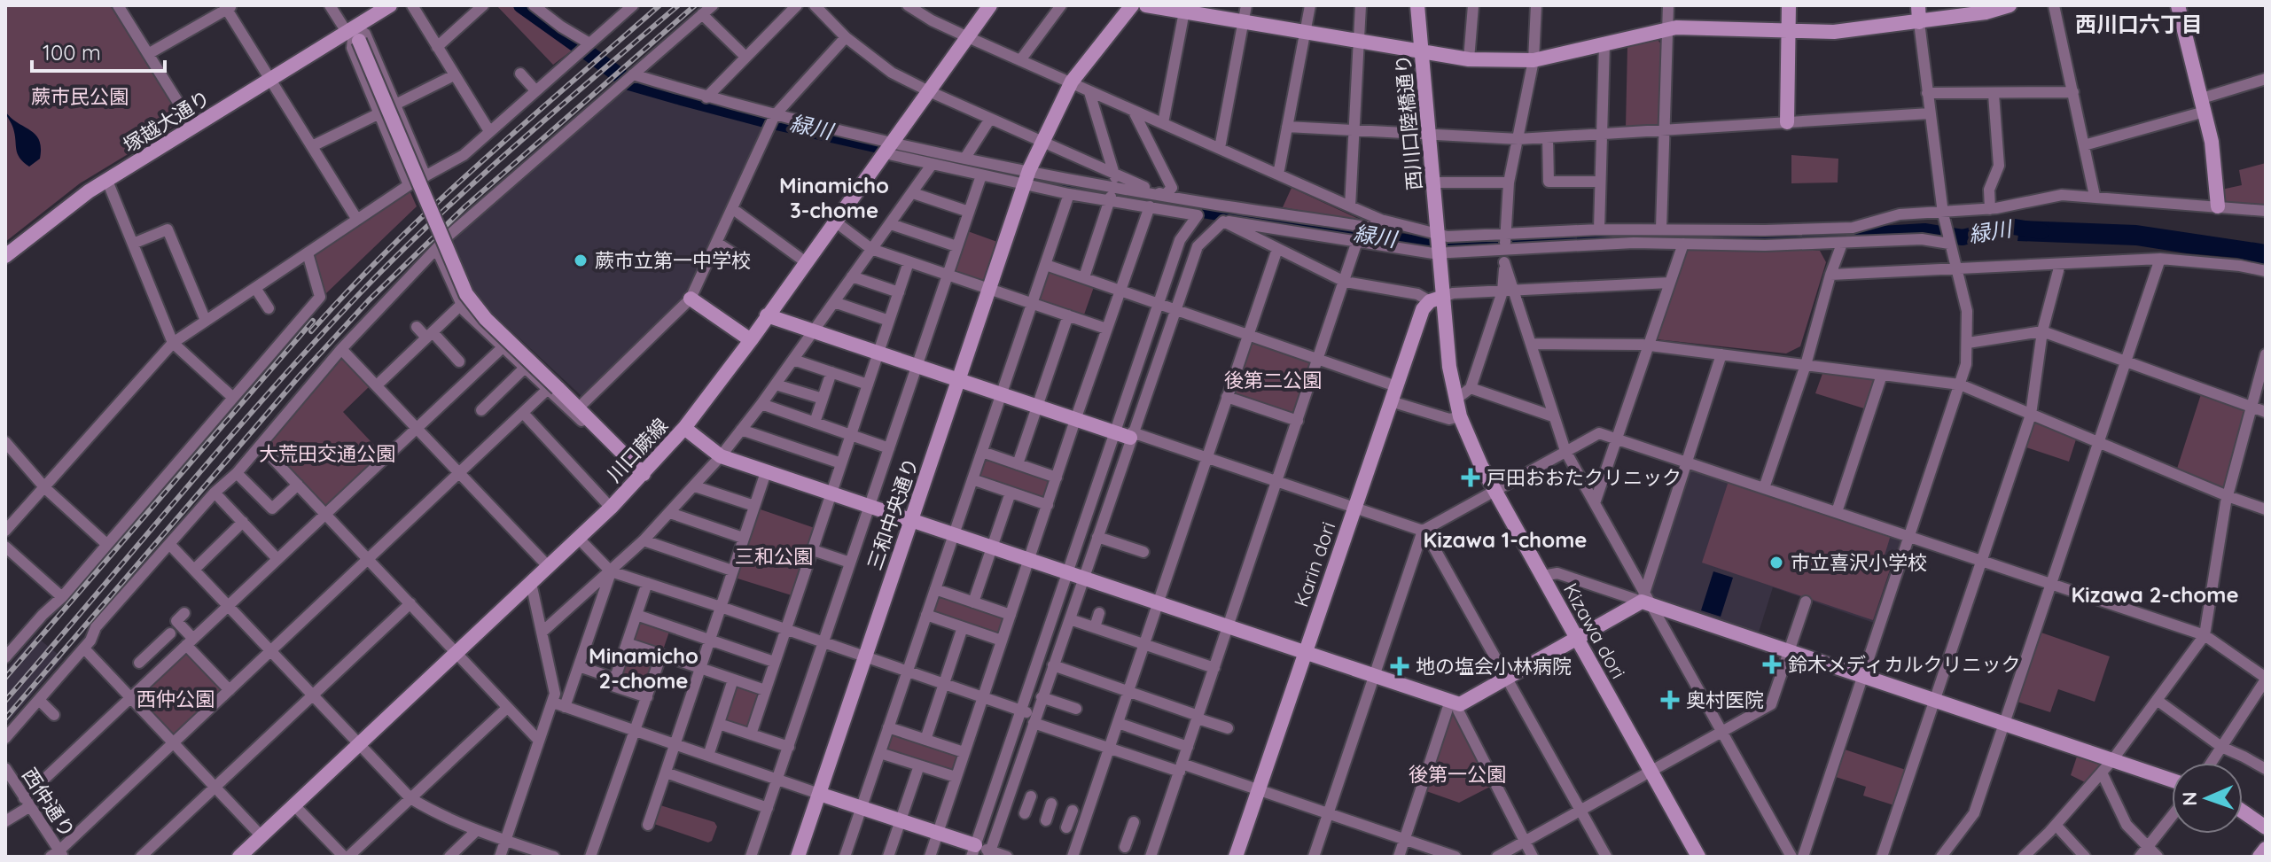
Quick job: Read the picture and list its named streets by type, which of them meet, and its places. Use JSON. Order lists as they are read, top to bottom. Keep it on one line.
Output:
{"streets":{"street":["塚越大通り","西川口陸橋通り","川口蕨線","三和中央通り","Karin dori","Kizawa dori","西仲通り"]},"crossings":[["西川口陸橋通り","Kizawa dori"],["Karin dori","Kizawa dori"]],"districts":["西川口六丁目","Minamicho 3-chome","Kizawa 1-chome","Kizawa 2-chome","Minamicho 2-chome"],"water":["緑川"],"parks":["蕨市民公園","後第二公園","大荒田交通公園","三和公園","西仲公園","後第一公園"],"places":{"other":["蕨市立第一中学校","市立喜沢小学校"],"health":["戸田おおたクリニック","鈴木メディカルクリニック","地の塩会小林病院","奥村医院"]},"scale_bar":"100 m","north":"left"}
